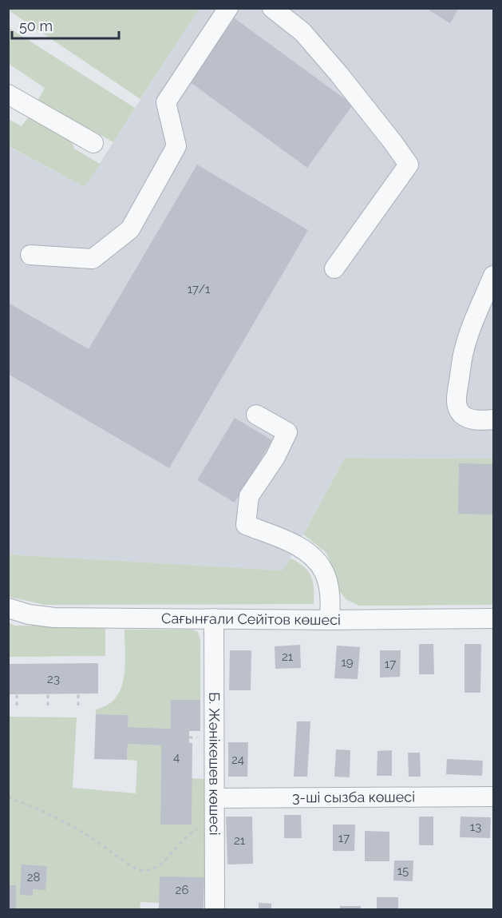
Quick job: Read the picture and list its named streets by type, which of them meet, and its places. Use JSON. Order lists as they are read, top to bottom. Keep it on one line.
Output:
{"streets":{"street":["Сағынғали Сейітов көшесі","Б. Жәнікешев көшесі","3-ші сызба көшесі"]},"crossings":[["Сағынғали Сейітов көшесі","Б. Жәнікешев көшесі"],["Б. Жәнікешев көшесі","3-ші сызба көшесі"]],"house_numbers":["17/1","21","19","17","23","4","24","13","17","21","15","28","26"],"scale_bar":"50 m"}
